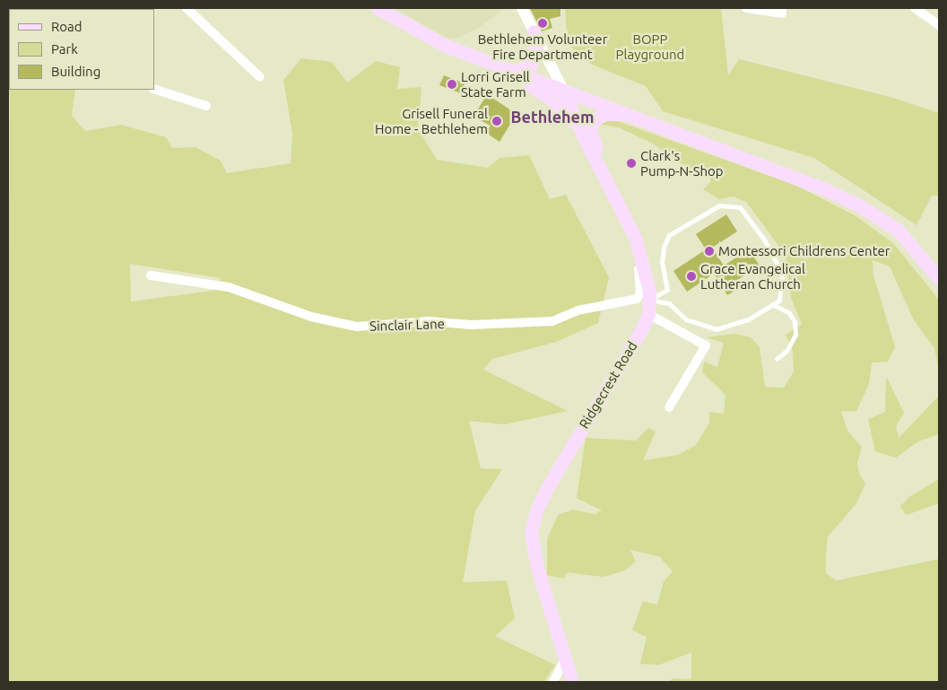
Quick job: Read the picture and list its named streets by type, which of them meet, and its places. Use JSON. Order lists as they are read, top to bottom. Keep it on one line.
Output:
{"streets":{"main road":["Ridgecrest Road"],"street":["Sinclair Lane"]},"crossings":[["Sinclair Lane","Ridgecrest Road"]],"districts":["Bethlehem"],"parks":["BOPP Playground"],"places":["Bethlehem Volunteer Fire Department","Lorri Grisell State Farm","Grisell Funeral Home - Bethlehem","Clark's Pump-N-Shop","Montessori Childrens Center","Grace Evangelical Lutheran Church"],"legend":["Road","Park","Building"]}
